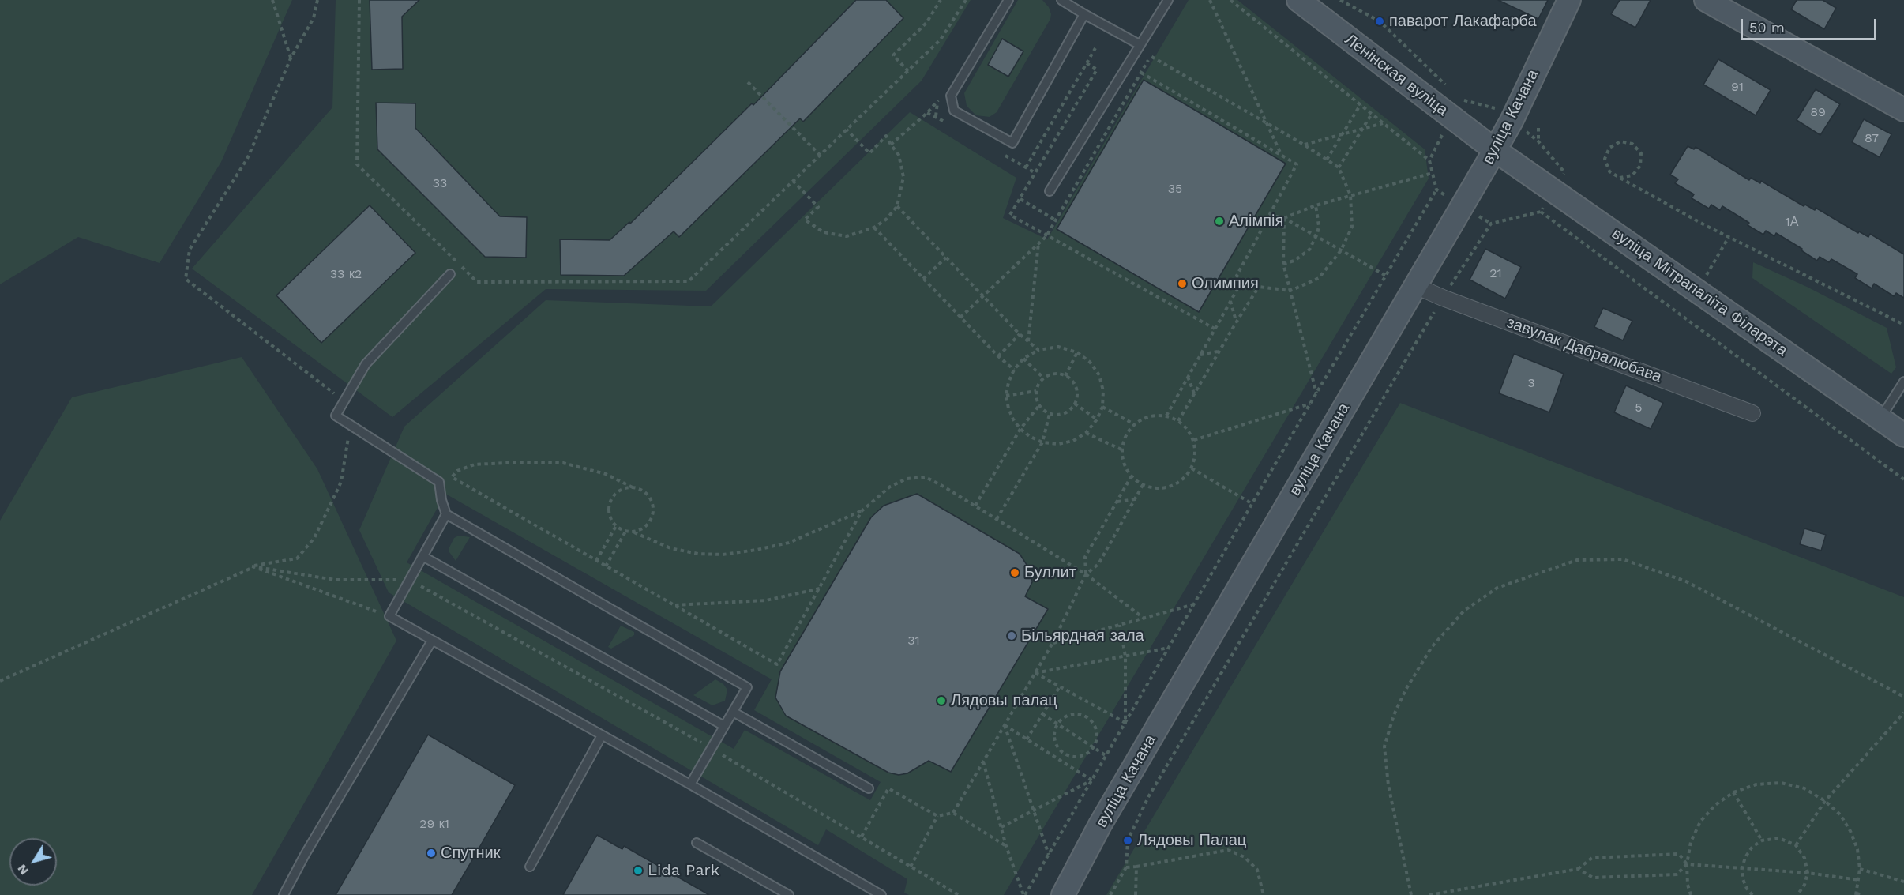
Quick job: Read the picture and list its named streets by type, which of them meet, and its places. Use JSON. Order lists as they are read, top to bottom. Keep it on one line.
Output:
{"streets":{"main road":["Ленінская вуліца","вуліца Качана","вуліца Мітрапаліта Філарэта"],"street":["завулак Дабралюбава"]},"crossings":[["Ленінская вуліца","вуліца Качана"],["Ленінская вуліца","вуліца Мітрапаліта Філарэта"],["вуліца Качана","вуліца Мітрапаліта Філарэта"],["вуліца Качана","завулак Дабралюбава"]],"places":["паварот Лакафарба","Алімпія","Олимпия","Буллит","Більярдная зала","Лядовы палац","Лядовы Палац","Спутник","Lida Park"],"house_numbers":["91","89","87","33","35","1А","21","33 к2","3","5","31","29 к1"],"scale_bar":"50 m","north":"bottom left"}
